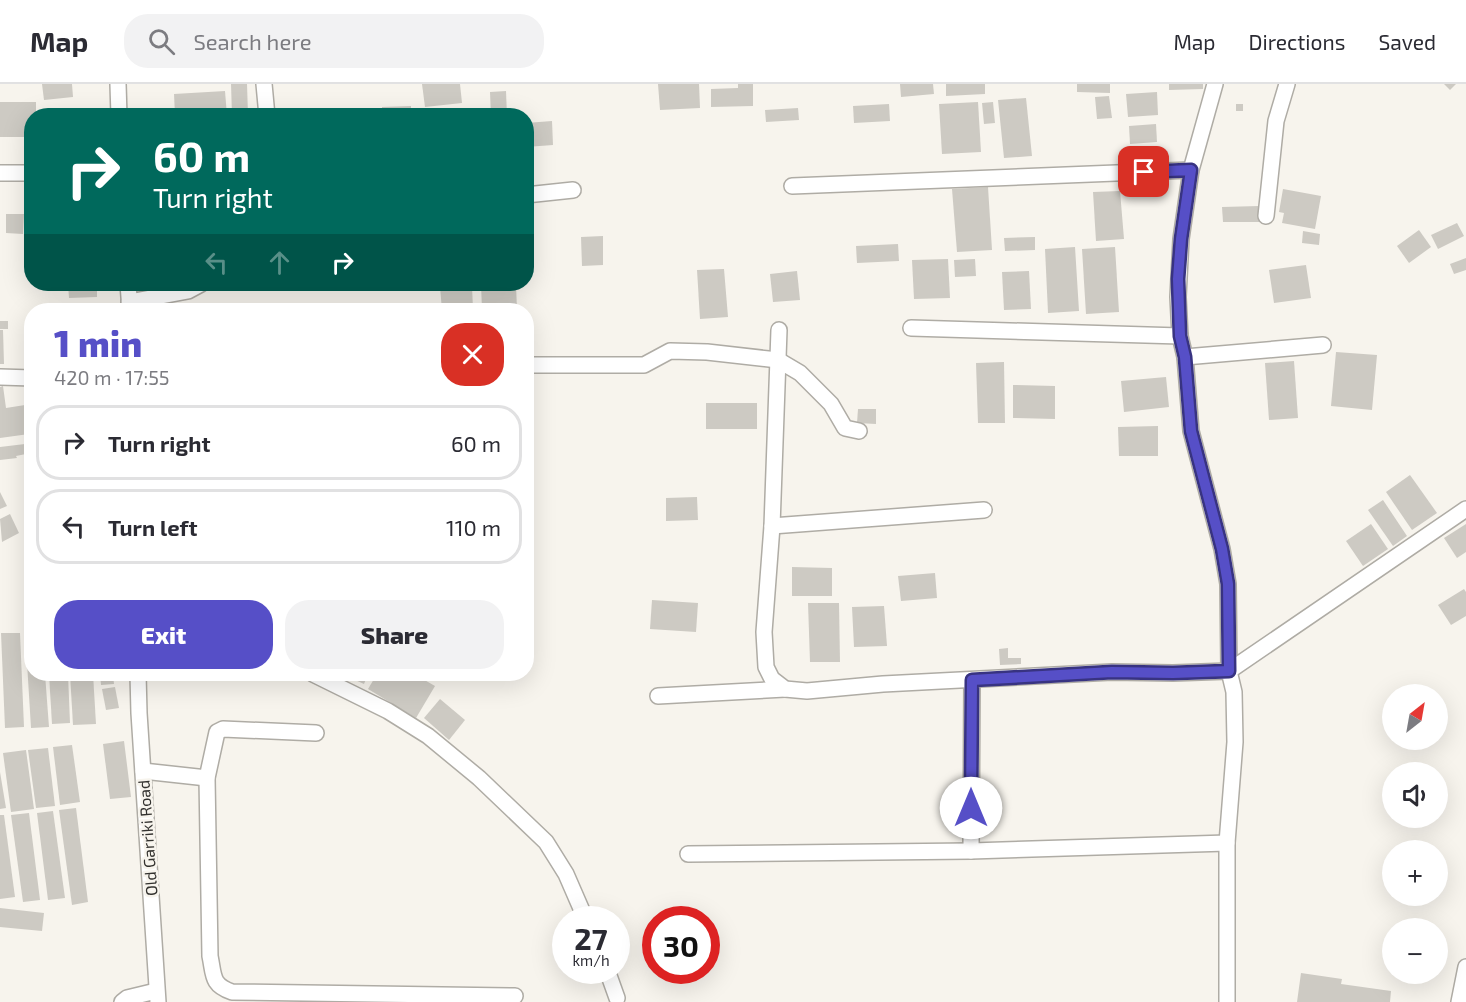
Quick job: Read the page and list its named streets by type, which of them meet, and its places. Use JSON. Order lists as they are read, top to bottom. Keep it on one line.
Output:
{"streets":{"street":["Old Garriki Road"]},"north":"top right","page":{"header":"Map","search":"Search here","nav":["Map","Directions","Saved"],"turn":["60 m","Turn right"],"heading":["1 min","420 m · 17:55"],"list":[{"name":"Turn right","value":"60 m"},{"name":"Turn left","value":"110 m"}],"buttons":["Exit","Share"],"map_buttons":["+","−"],"speed":"27 km/h","limit":"30"}}
